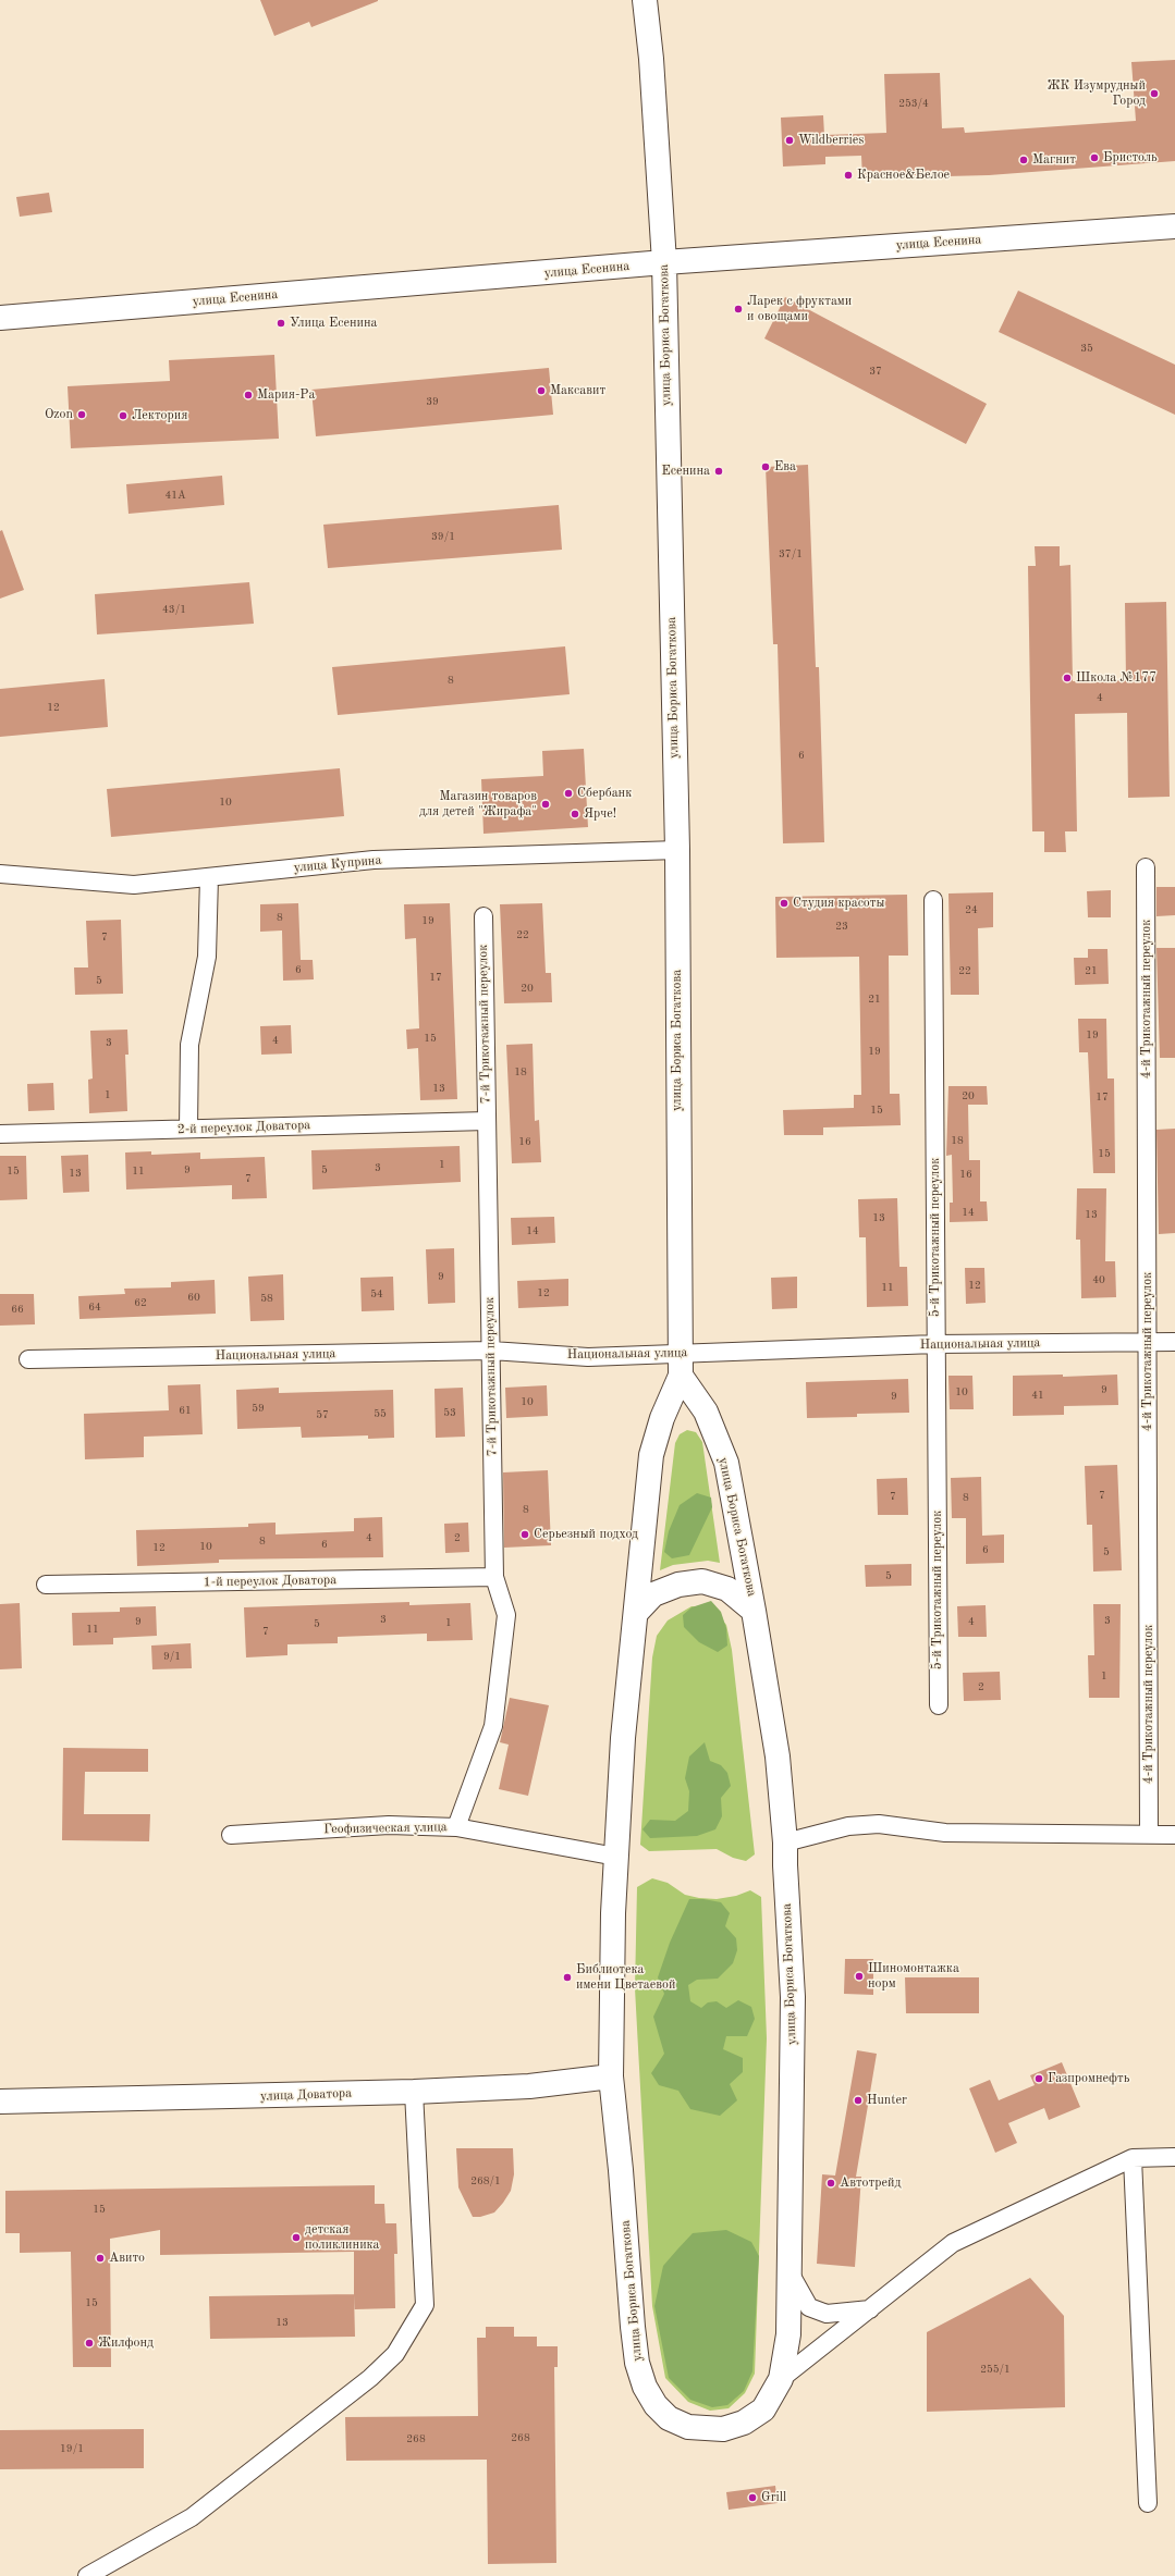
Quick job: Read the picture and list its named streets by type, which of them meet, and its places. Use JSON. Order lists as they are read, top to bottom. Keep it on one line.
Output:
{"streets":{"main road":["улица Есенина","улица Бориса Богаткова","улица Доватора"],"street":["улица Куприна","4-й Трикотажный переулок","7-й Трикотажный переулок","2-й переулок Доватора","5-й Трикотажный переулок","Национальная улица","1-й переулок Доватора","Геофизическая улица"]},"crossings":[["улица Есенина","улица Бориса Богаткова"],["улица Бориса Богаткова","улица Куприна"],["улица Бориса Богаткова","Национальная улица"],["улица Бориса Богаткова","Геофизическая улица"],["улица Бориса Богаткова","улица Доватора"],["4-й Трикотажный переулок","Национальная улица"],["7-й Трикотажный переулок","2-й переулок Доватора"],["7-й Трикотажный переулок","Национальная улица"],["7-й Трикотажный переулок","1-й переулок Доватора"],["7-й Трикотажный переулок","Геофизическая улица"],["5-й Трикотажный переулок","Национальная улица"]],"places":["ЖК Изумрудный Город","Wildberries","Бристоль","Магнит","Красное&Белое","Ларек с фруктами и овощами","Улица Есенина","Максавит","Мария-Ра","Ozon","Лектория","Ева","Есенина","Школа №177","Сбербанк","Магазин товаров для детей \"Жирафа\"","Ярче!","Студия красоты","Серьезный подход","Шиномонтажка норм","Библиотека имени Цветаевой","Газпромнефть","Hunter","Автотрейд","детская поликлиника","Авито","Жилфонд","Grill"],"house_numbers":["253/4","35","37","39","41А","39/1","37/1","43/1","8","4","12","6","10","24","8","19","23","22","7","6","22","21","17","5","20","21","19","15","4","3","19","18","13","1","20","17","15","18","16","15","1","3","9","5","15","11","13","16","7","14","13","13","14","9","40","12","11","12","54","60","58","62","64","66","9","10","41","9","10","59","61","53","55","57","7","7","8","8","4","2","8","6","10","12","6","5","5","3","3","9","4","1","5","11","7","9/1","1","2","268/1","15","15","13","255/1","268","268","19/1"]}
